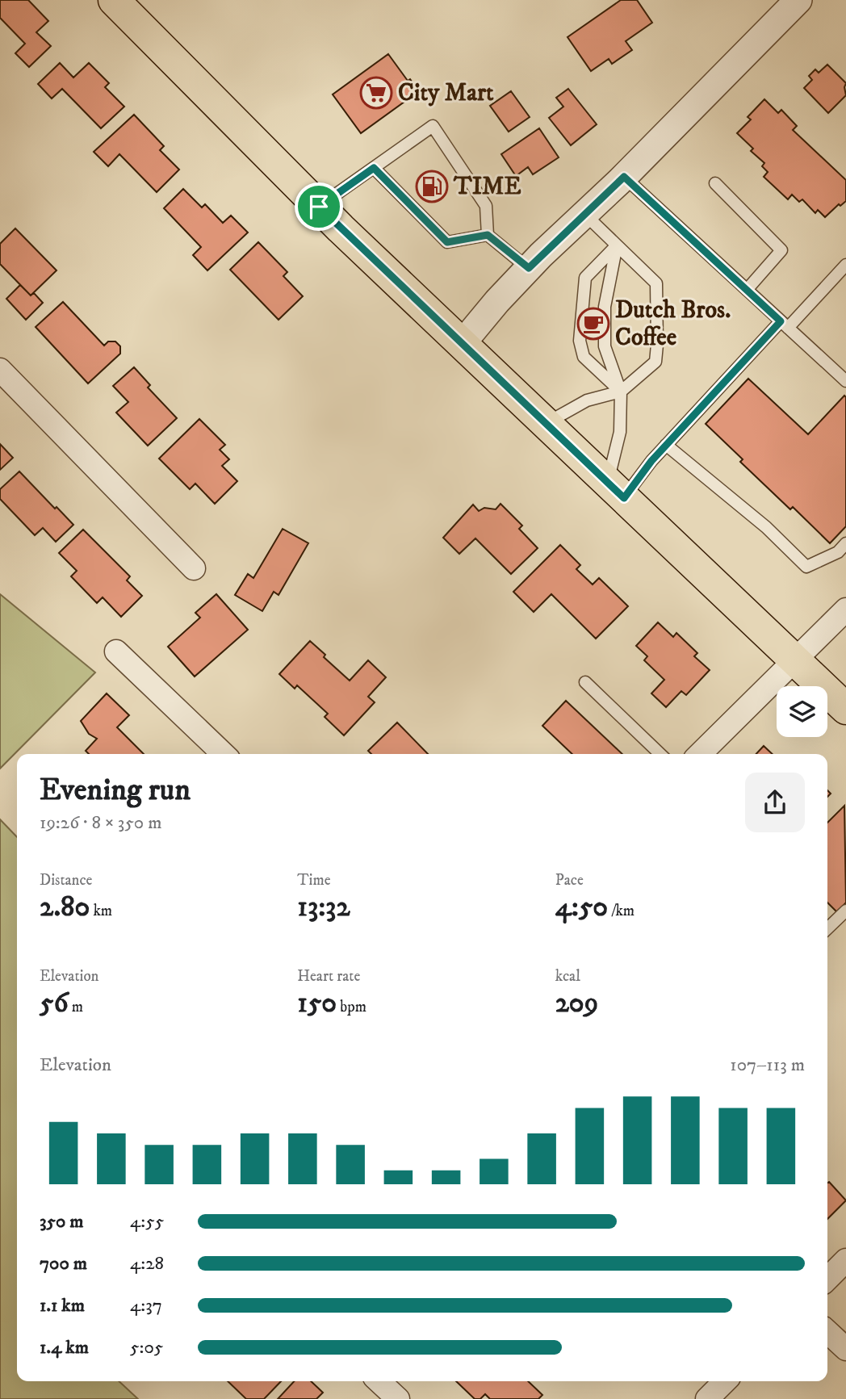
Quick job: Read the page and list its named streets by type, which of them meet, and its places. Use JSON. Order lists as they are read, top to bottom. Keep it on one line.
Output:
{"places":{"supermarket":["City Mart"],"fuel station":["TIME"],"cafe":["Dutch Bros. Coffee"]},"page":{"heading":["Evening run","19:26 · 8 × 350 m"],"stats":[["Distance","2.80 km"],["Time","13:32"],["Pace","4:50 /km"],["Elevation","56 m"],["Heart rate","150 bpm"],["kcal","209"]],"chart":["Elevation","107–113 m"],"list":[{"name":"350 m","note":"4:55"},{"name":"700 m","note":"4:28"},{"name":"1.1 km","note":"4:37"},{"name":"1.4 km","note":"5:05"}]}}
